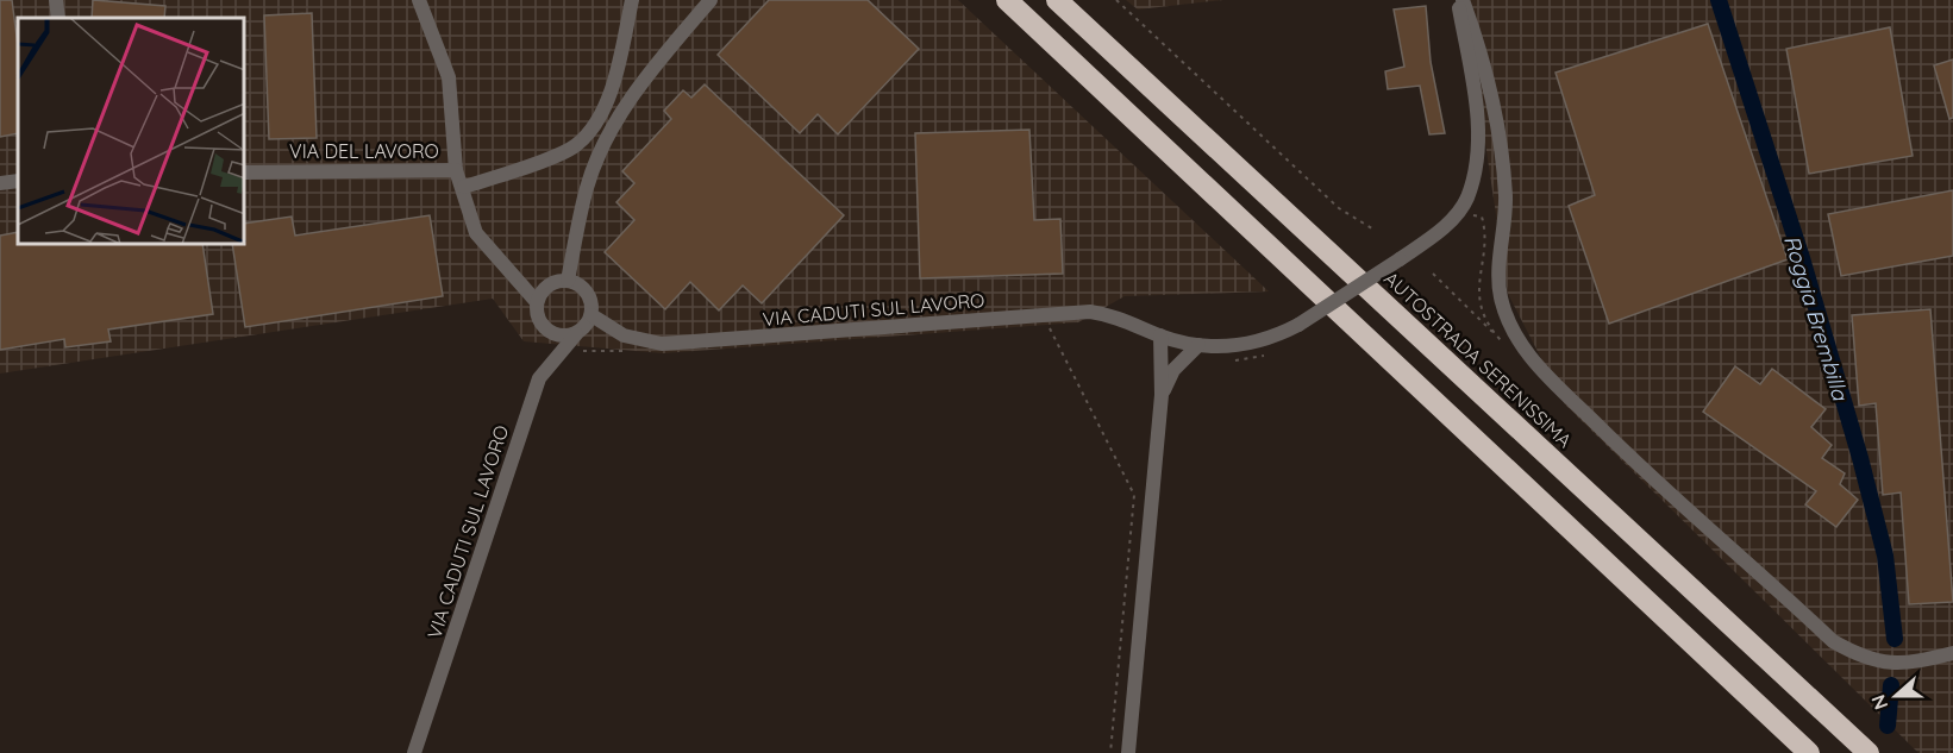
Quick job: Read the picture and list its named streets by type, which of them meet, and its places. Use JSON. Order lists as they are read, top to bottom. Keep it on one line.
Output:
{"streets":{"highway":["AUTOSTRADA SERENISSIMA"],"street":["VIA DEL LAVORO","VIA CADUTI SUL LAVORO"]},"crossings":[["VIA DEL LAVORO","VIA CADUTI SUL LAVORO"]],"water":["Roggia Brembilla"],"north":"left"}
